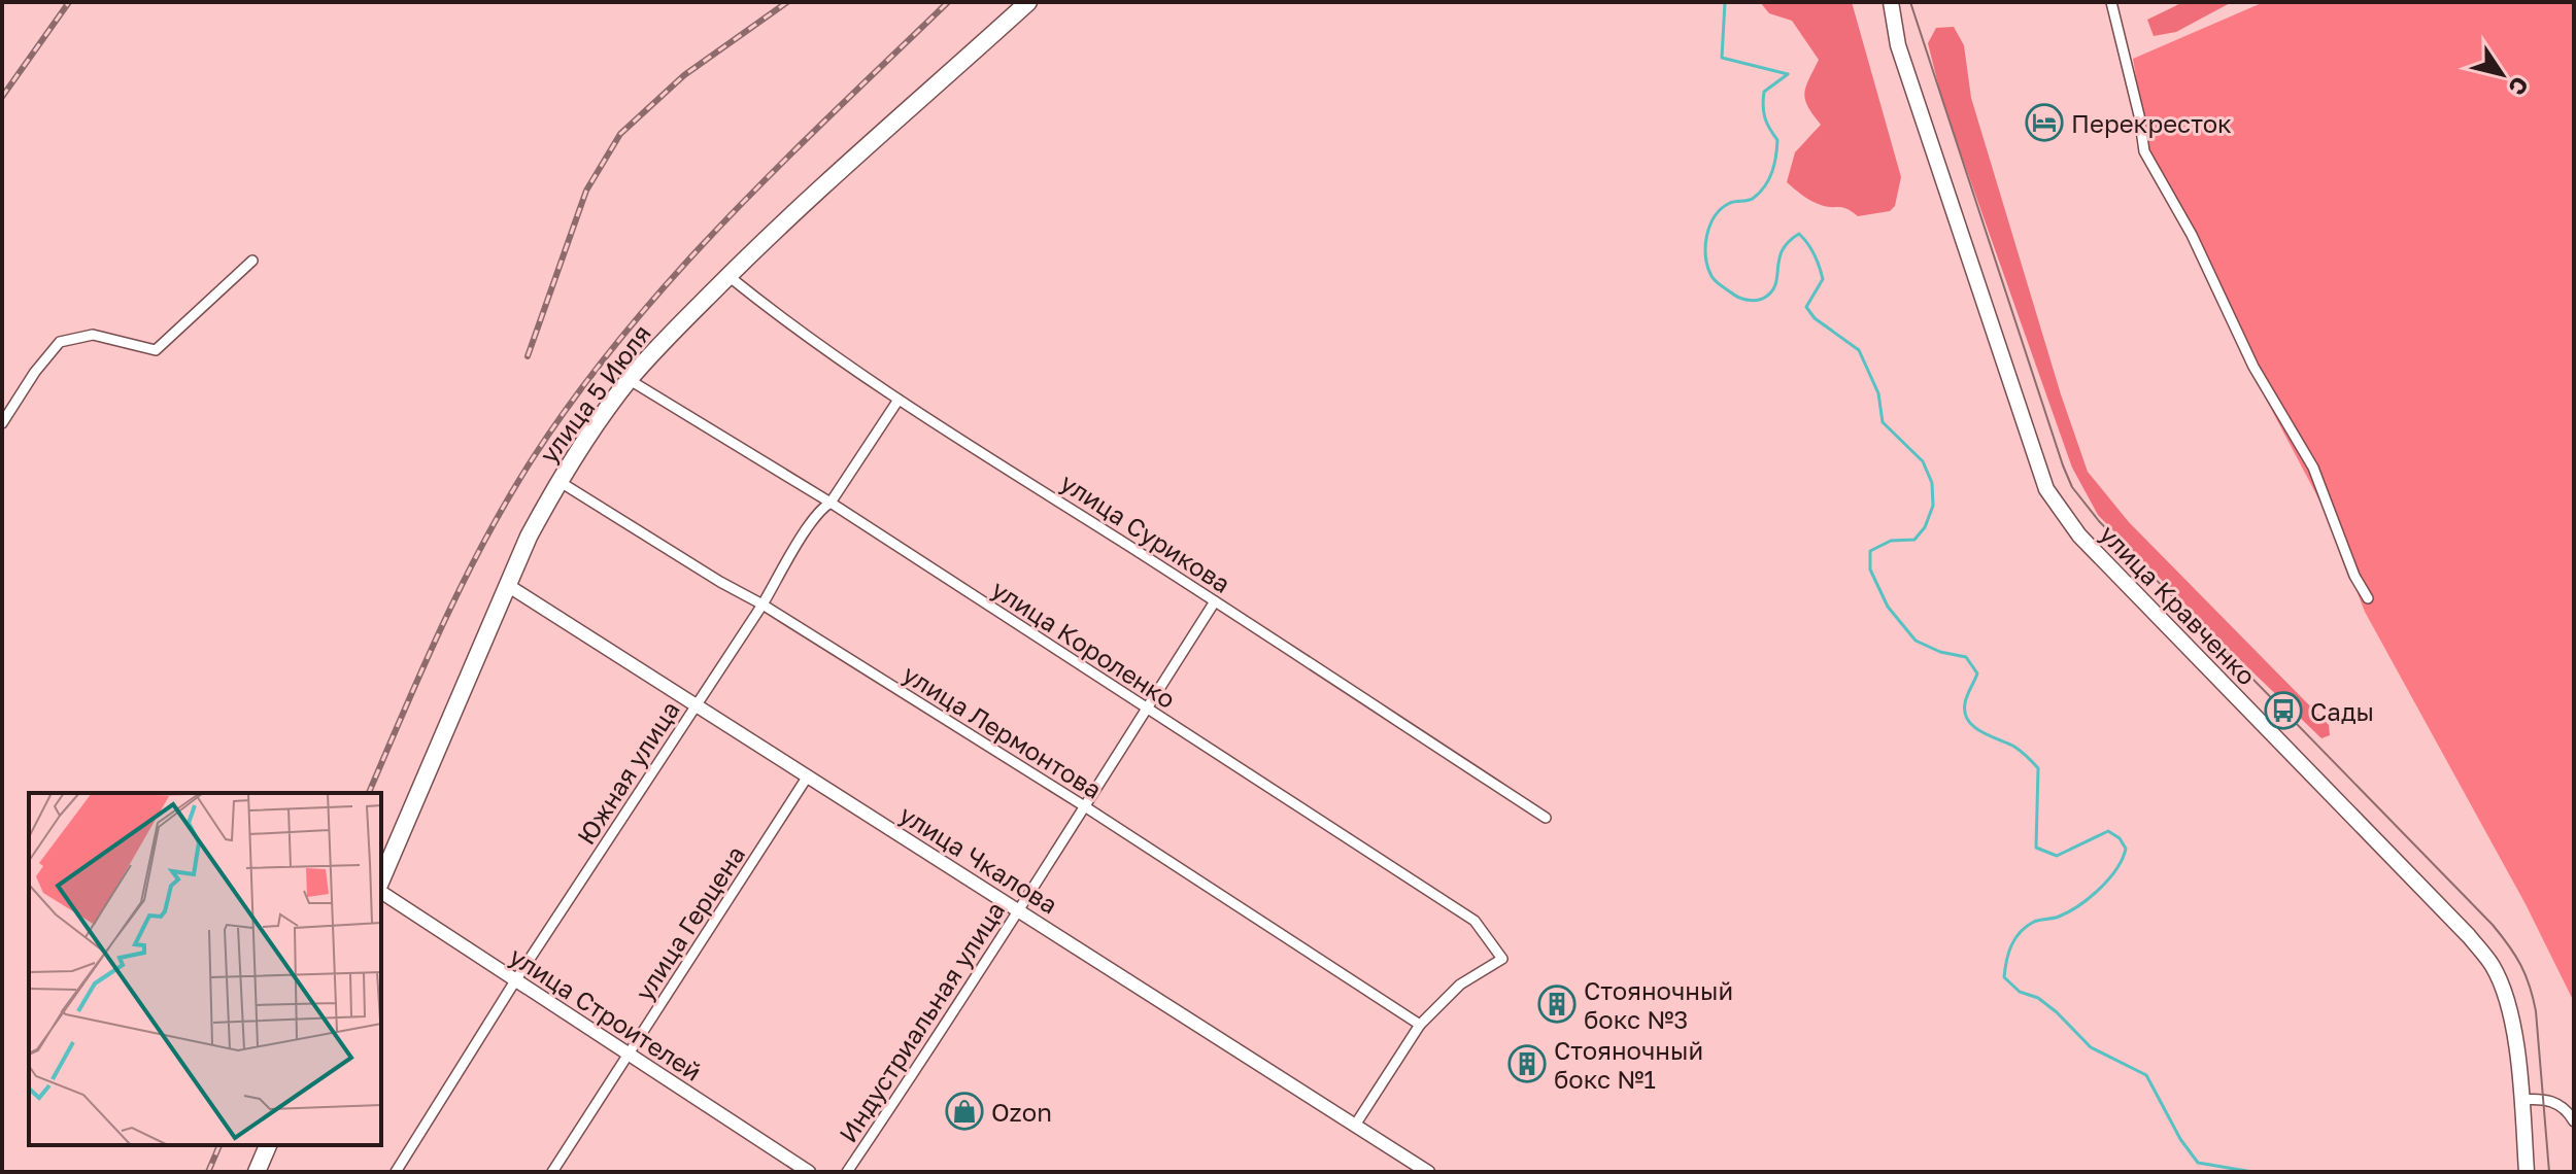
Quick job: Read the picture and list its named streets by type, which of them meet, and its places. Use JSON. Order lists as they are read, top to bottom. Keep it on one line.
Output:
{"streets":{"highway":["улица 5 Июля"],"main road":["улица Кравченко"],"street":["улица Сурикова","улица Короленко","улица Лермонтова","Южная улица","улица Чкалова","улица Герцена","улица Строителей","Индустриальная улица"]},"crossings":[["улица 5 Июля","улица Сурикова"],["улица 5 Июля","улица Короленко"],["улица 5 Июля","улица Лермонтова"],["улица 5 Июля","улица Чкалова"],["улица Сурикова","Южная улица"],["улица Сурикова","Индустриальная улица"],["улица Короленко","улица Лермонтова"],["улица Короленко","Южная улица"],["улица Короленко","Индустриальная улица"],["улица Лермонтова","Южная улица"],["улица Лермонтова","Индустриальная улица"],["Южная улица","улица Чкалова"],["Южная улица","улица Строителей"],["улица Чкалова","улица Герцена"],["улица Чкалова","Индустриальная улица"],["улица Герцена","улица Строителей"]],"places":{"hotel":["Перекресток"],"bus stop":["Сады"],"building":["Стояночный бокс №3","Стояночный бокс №1"],"shop":["Ozon"]},"north":"bottom right"}
